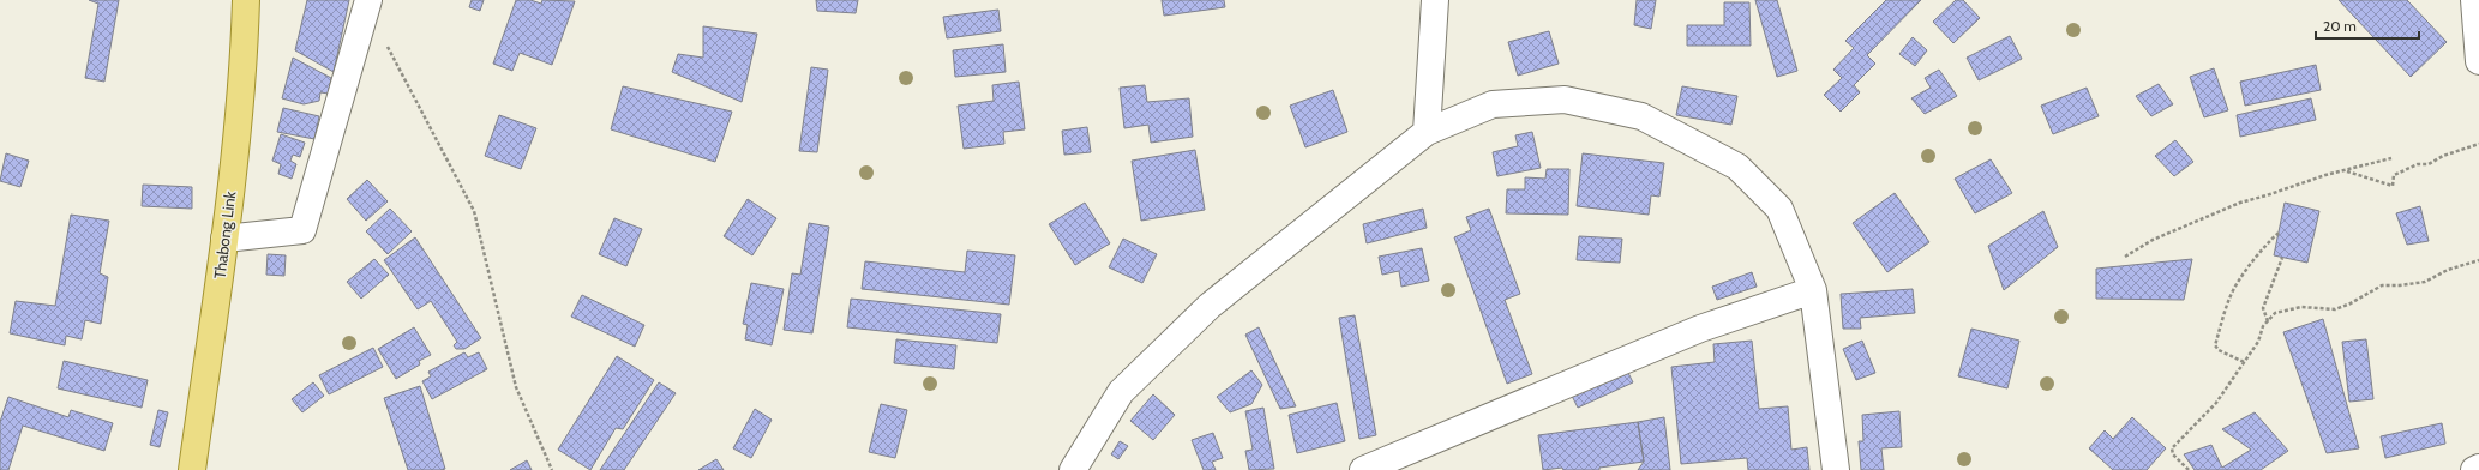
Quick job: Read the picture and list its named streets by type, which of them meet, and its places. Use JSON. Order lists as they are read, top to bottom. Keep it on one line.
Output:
{"streets":{"main road":["Thabong Link"]},"scale_bar":"20 m"}
